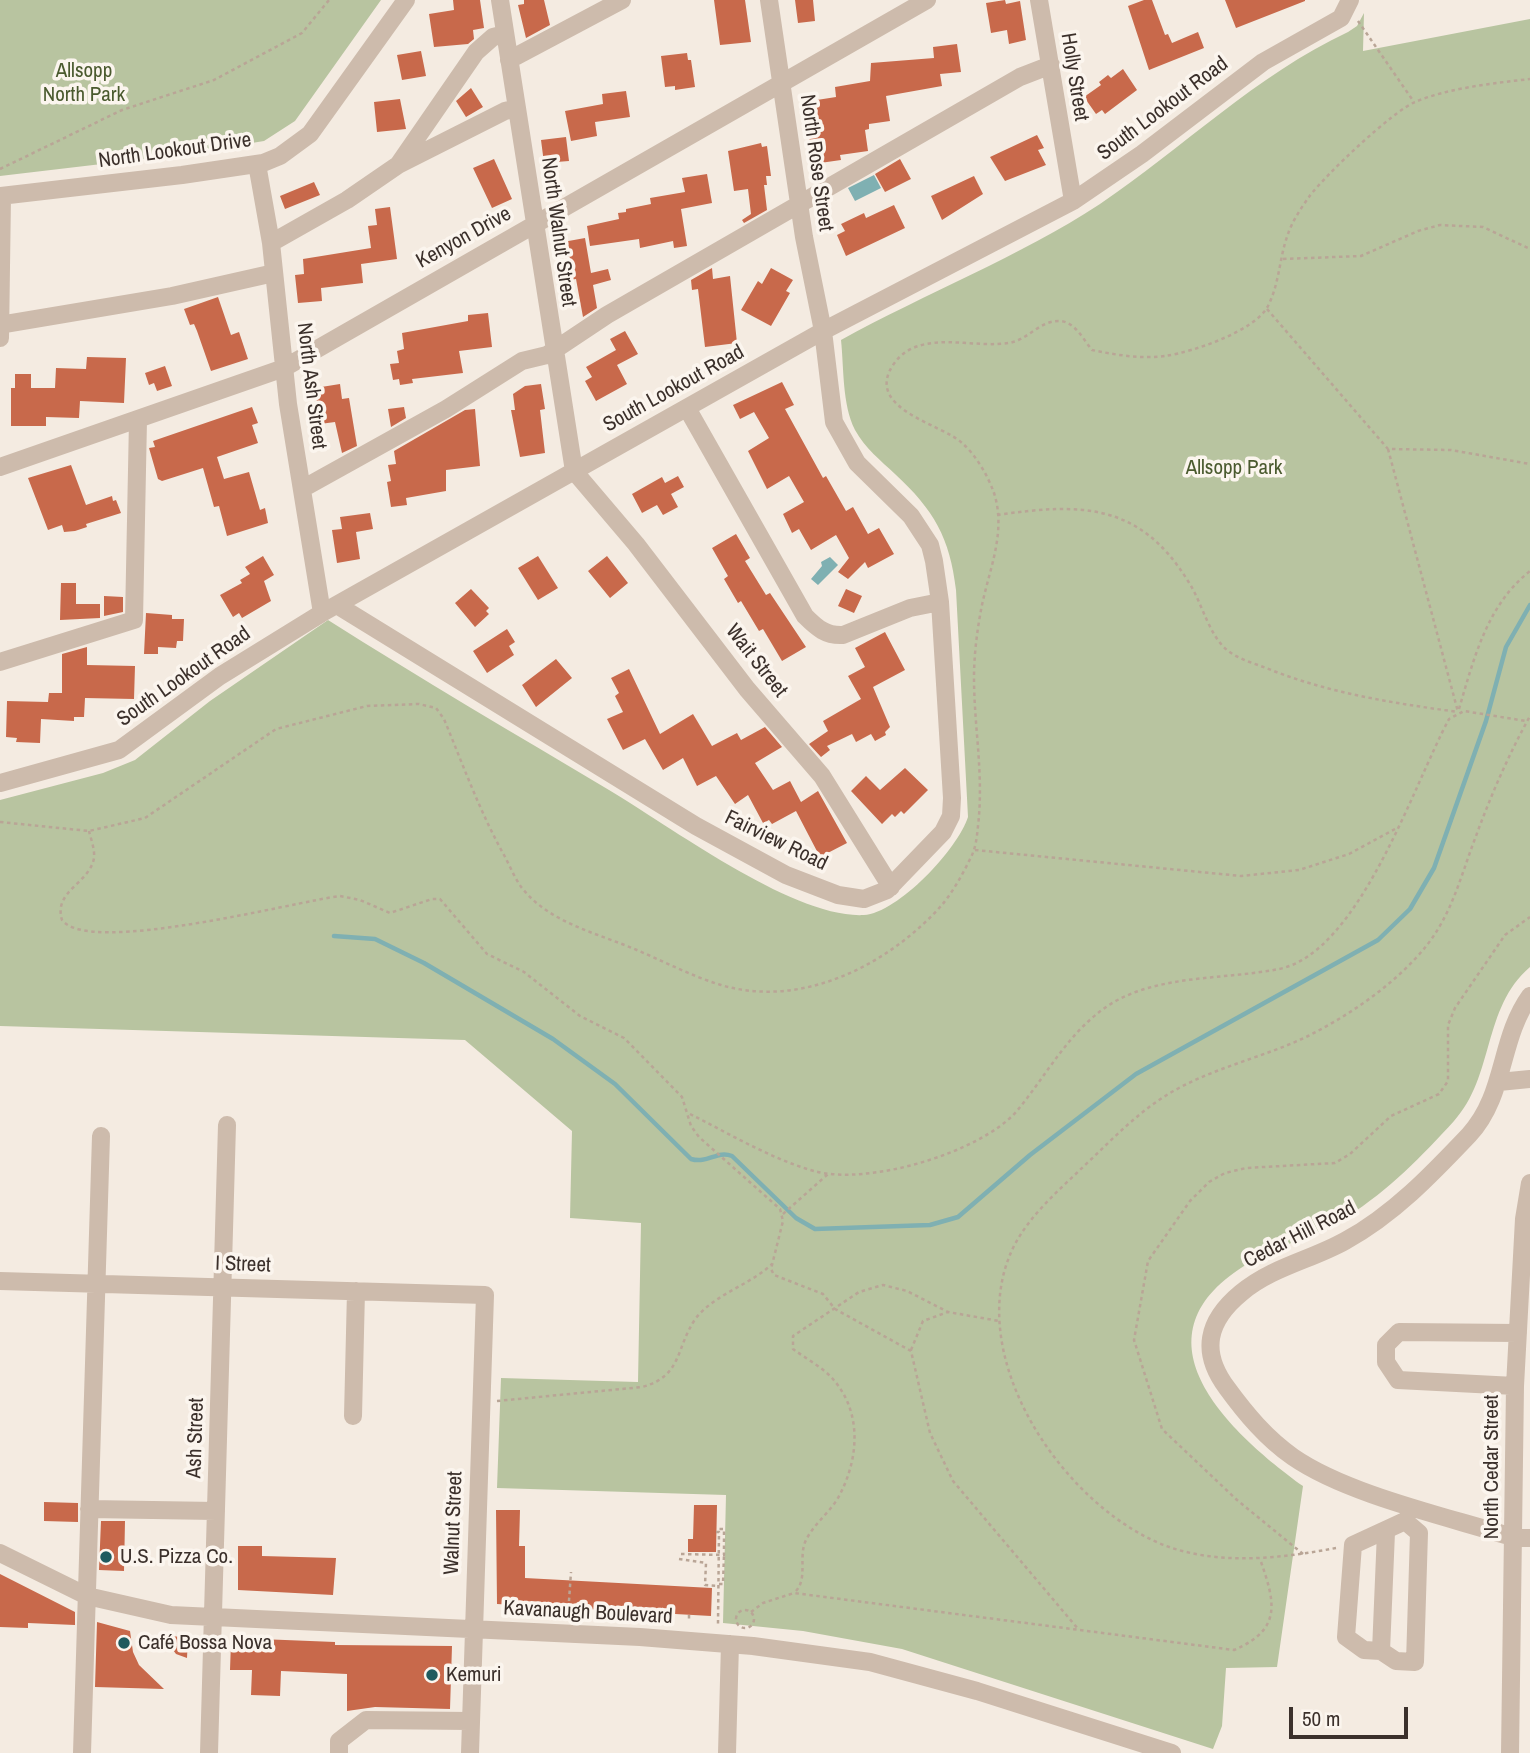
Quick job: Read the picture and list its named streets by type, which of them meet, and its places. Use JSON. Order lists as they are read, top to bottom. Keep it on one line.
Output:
{"streets":{"street":["Holly Street","South Lookout Road","North Lookout Drive","North Rose Street","North Walnut Street","Kenyon Drive","North Ash Street","Wait Street","Fairview Road","Cedar Hill Road","I Street","Ash Street","North Cedar Street","Walnut Street","Kavanaugh Boulevard"]},"crossings":[["Holly Street","South Lookout Road"],["South Lookout Road","North Rose Street"],["South Lookout Road","North Walnut Street"],["South Lookout Road","North Ash Street"],["South Lookout Road","Wait Street"],["South Lookout Road","Fairview Road"],["North Lookout Drive","North Ash Street"],["North Rose Street","Kenyon Drive"],["North Rose Street","Fairview Road"],["North Walnut Street","Kenyon Drive"],["North Walnut Street","Wait Street"],["Kenyon Drive","North Ash Street"],["North Ash Street","Fairview Road"],["Wait Street","Fairview Road"],["Cedar Hill Road","North Cedar Street"],["I Street","Ash Street"],["I Street","Walnut Street"],["Ash Street","Kavanaugh Boulevard"],["Walnut Street","Kavanaugh Boulevard"]],"parks":["Allsopp North Park","Allsopp Park"],"places":["U.S. Pizza Co.","Café Bossa Nova","Kemuri"],"scale_bar":"50 m"}
